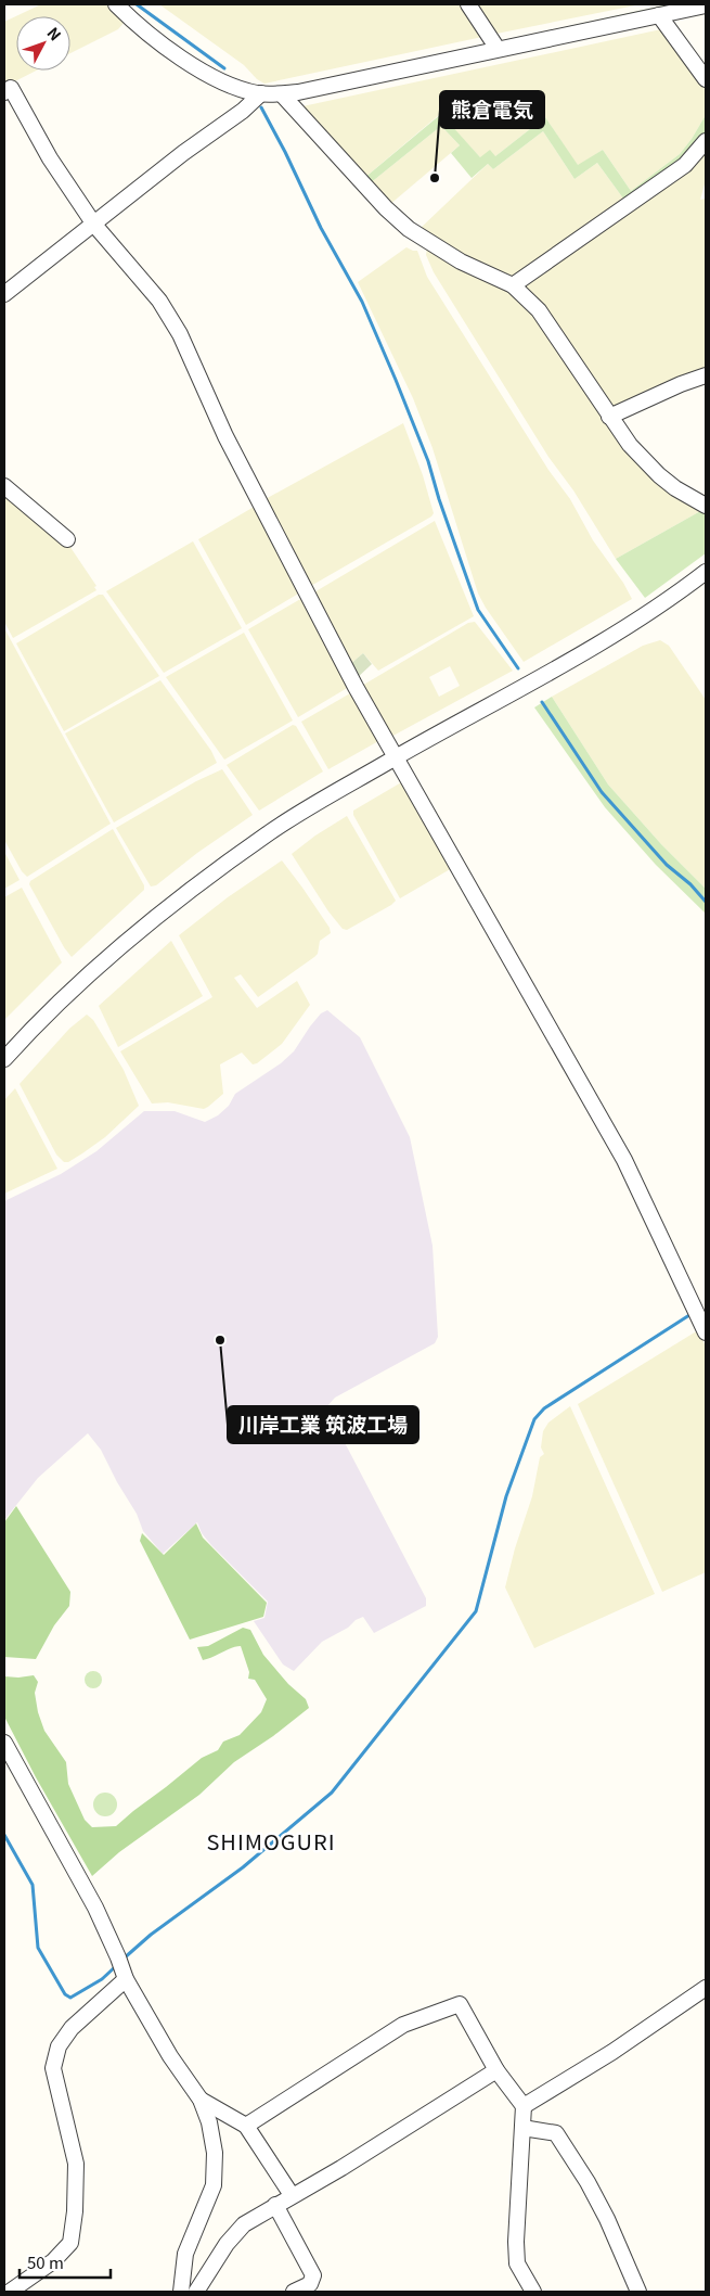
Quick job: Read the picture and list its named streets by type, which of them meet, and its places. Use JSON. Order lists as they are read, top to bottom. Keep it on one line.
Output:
{"districts":["SHIMOGURI"],"places":["熊倉電気","川岸工業 筑波工場"],"scale_bar":"50 m","north":"top right"}
